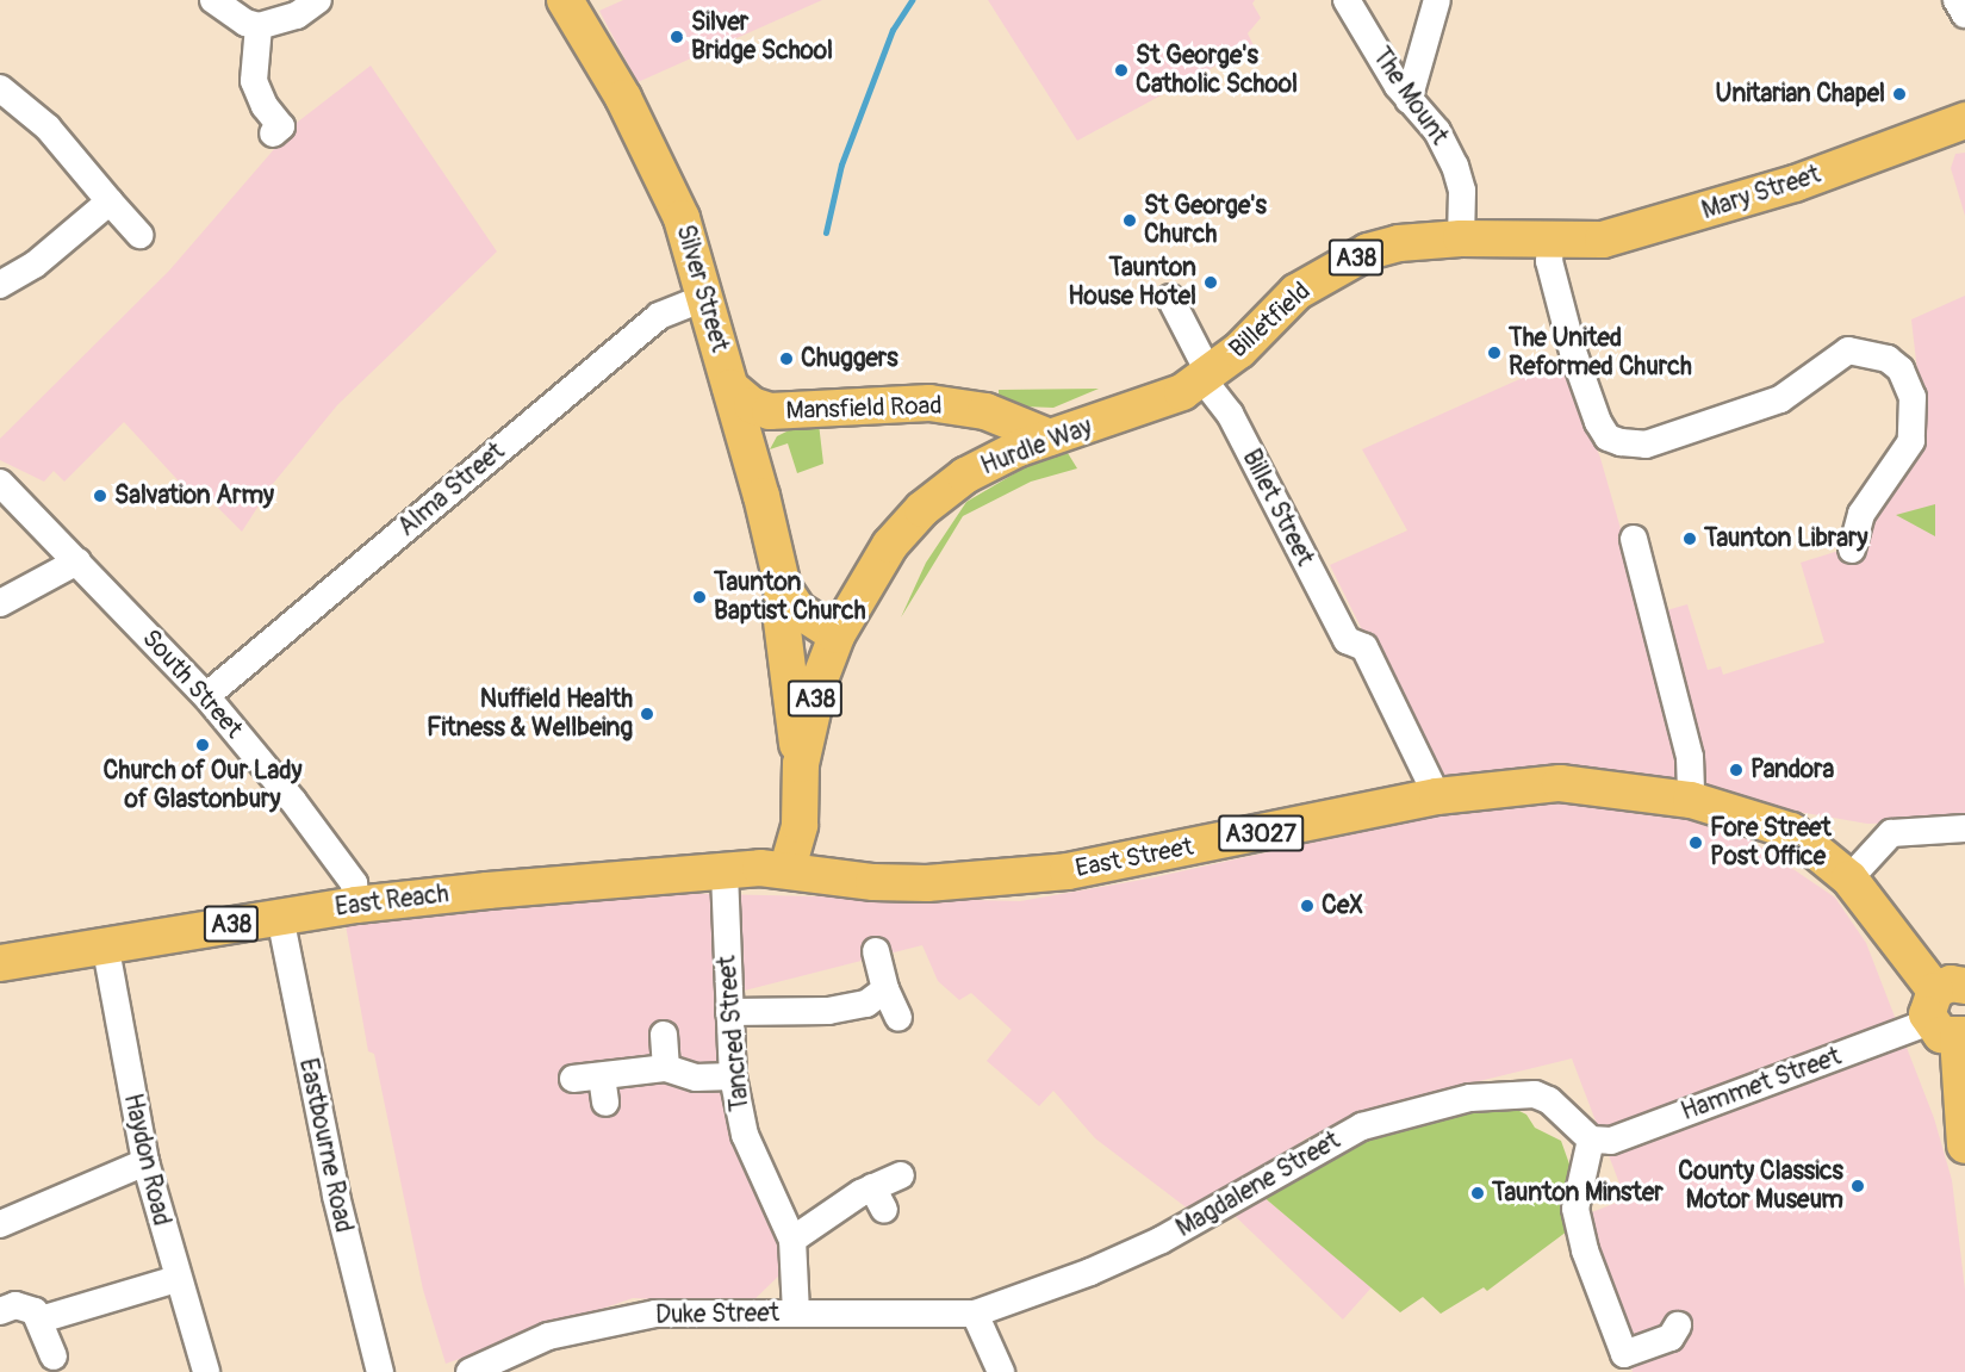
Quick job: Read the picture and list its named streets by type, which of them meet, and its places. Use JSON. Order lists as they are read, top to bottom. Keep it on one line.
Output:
{"streets":{"main road":["Mary Street","A38","Silver Street","Billetfield","Mansfield Road","Hurdle Way","A3027","East Street","East Reach"],"street":["The Mount","Alma Street","Billet Street","South Street","Tancred Street","Hammet Street","Eastbourne Road","Haydon Road","Magdalene Street","Duke Street"]},"crossings":[["The Mount","Billetfield"],["Mary Street","Billetfield"],["Silver Street","Mansfield Road"],["Silver Street","Hurdle Way"],["Silver Street","Alma Street"],["Billetfield","Hurdle Way"],["Billetfield","Billet Street"],["Mansfield Road","Hurdle Way"],["Hurdle Way","Billet Street"],["Hurdle Way","East Street"],["Hurdle Way","East Reach"],["Alma Street","South Street"],["Billet Street","East Street"],["South Street","East Reach"],["A3027","East Street"],["A3027","Hammet Street"],["East Street","East Reach"],["East Reach","Tancred Street"],["East Reach","Eastbourne Road"],["East Reach","Haydon Road"],["Tancred Street","Duke Street"],["Hammet Street","Magdalene Street"],["Magdalene Street","Duke Street"]],"places":["Silver Bridge School","St George's Catholic School","Unitarian Chapel","St George's Church","Taunton House Hotel","The United Reformed Church","Chuggers","Salvation Army","Taunton Library","Taunton Baptist Church","Nuffield Health Fitness & Wellbeing","Church of Our Lady of Glastonbury","Pandora","Fore Street Post Office","CeX","County Classics Motor Museum","Taunton Minster"]}
